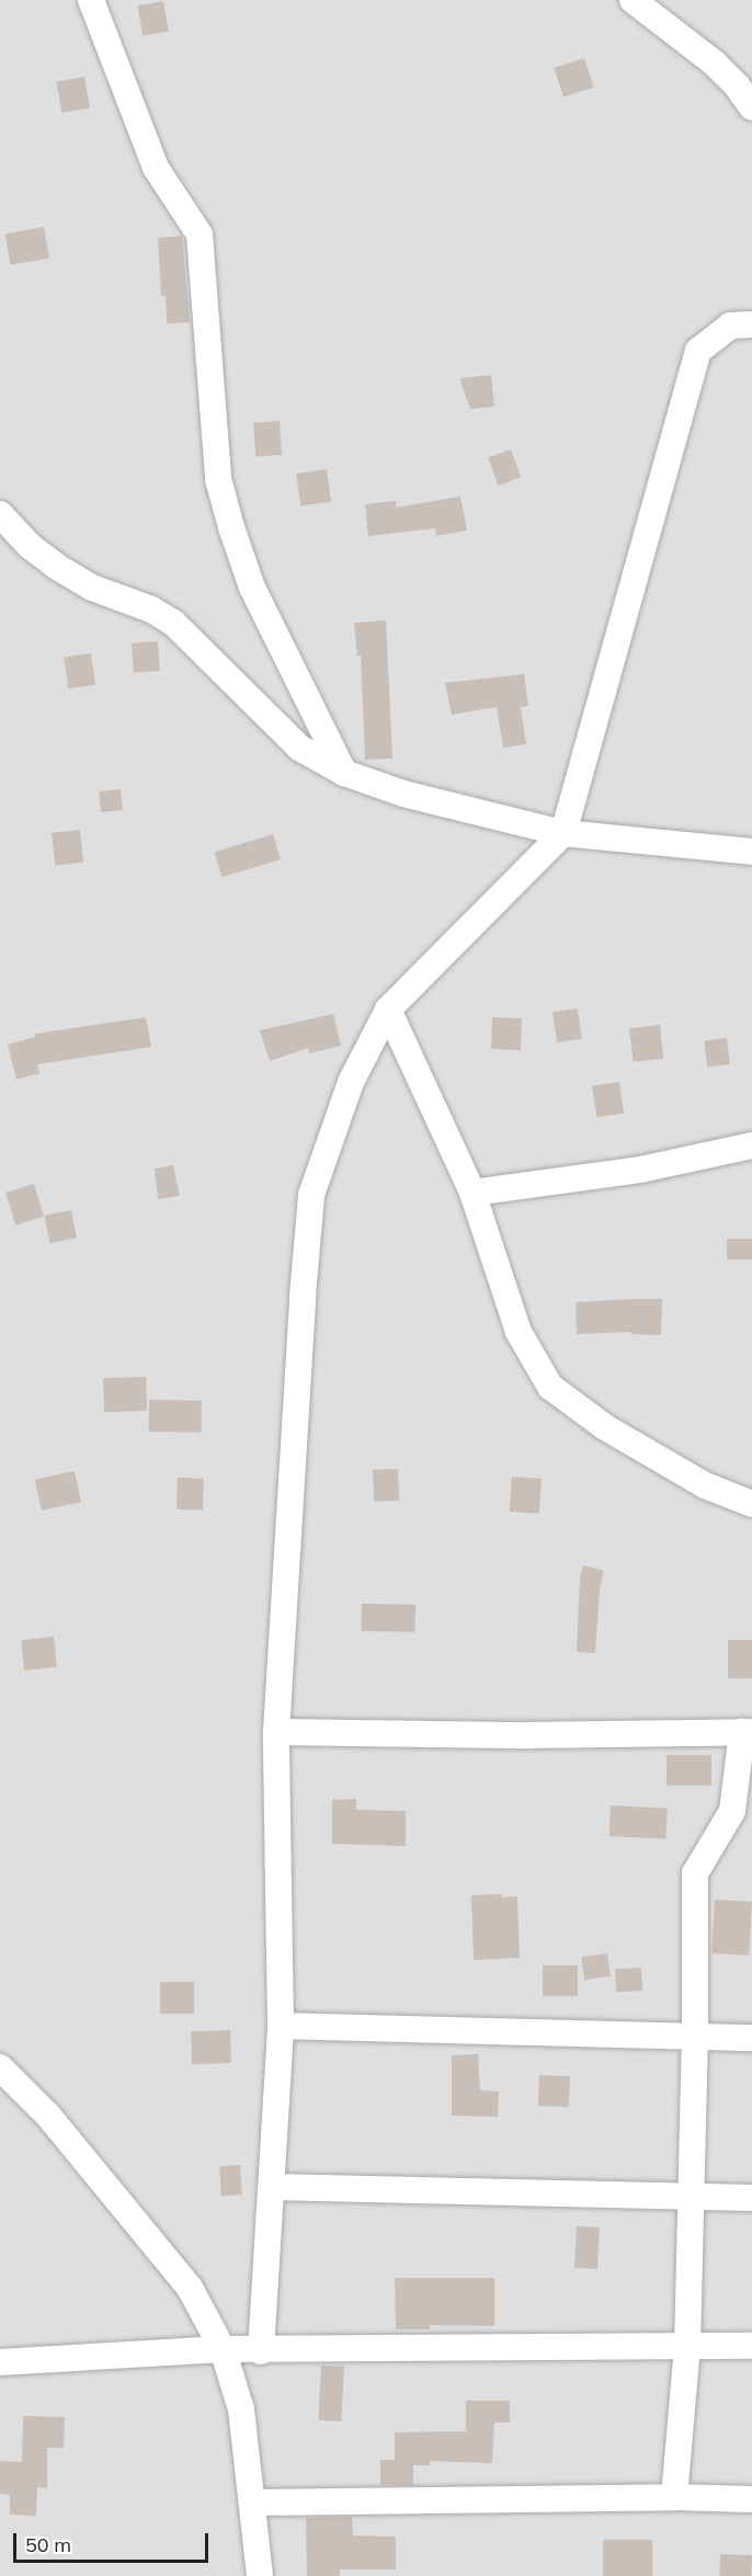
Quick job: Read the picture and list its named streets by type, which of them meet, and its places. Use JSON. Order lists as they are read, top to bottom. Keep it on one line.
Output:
{"scale_bar":"50 m"}
